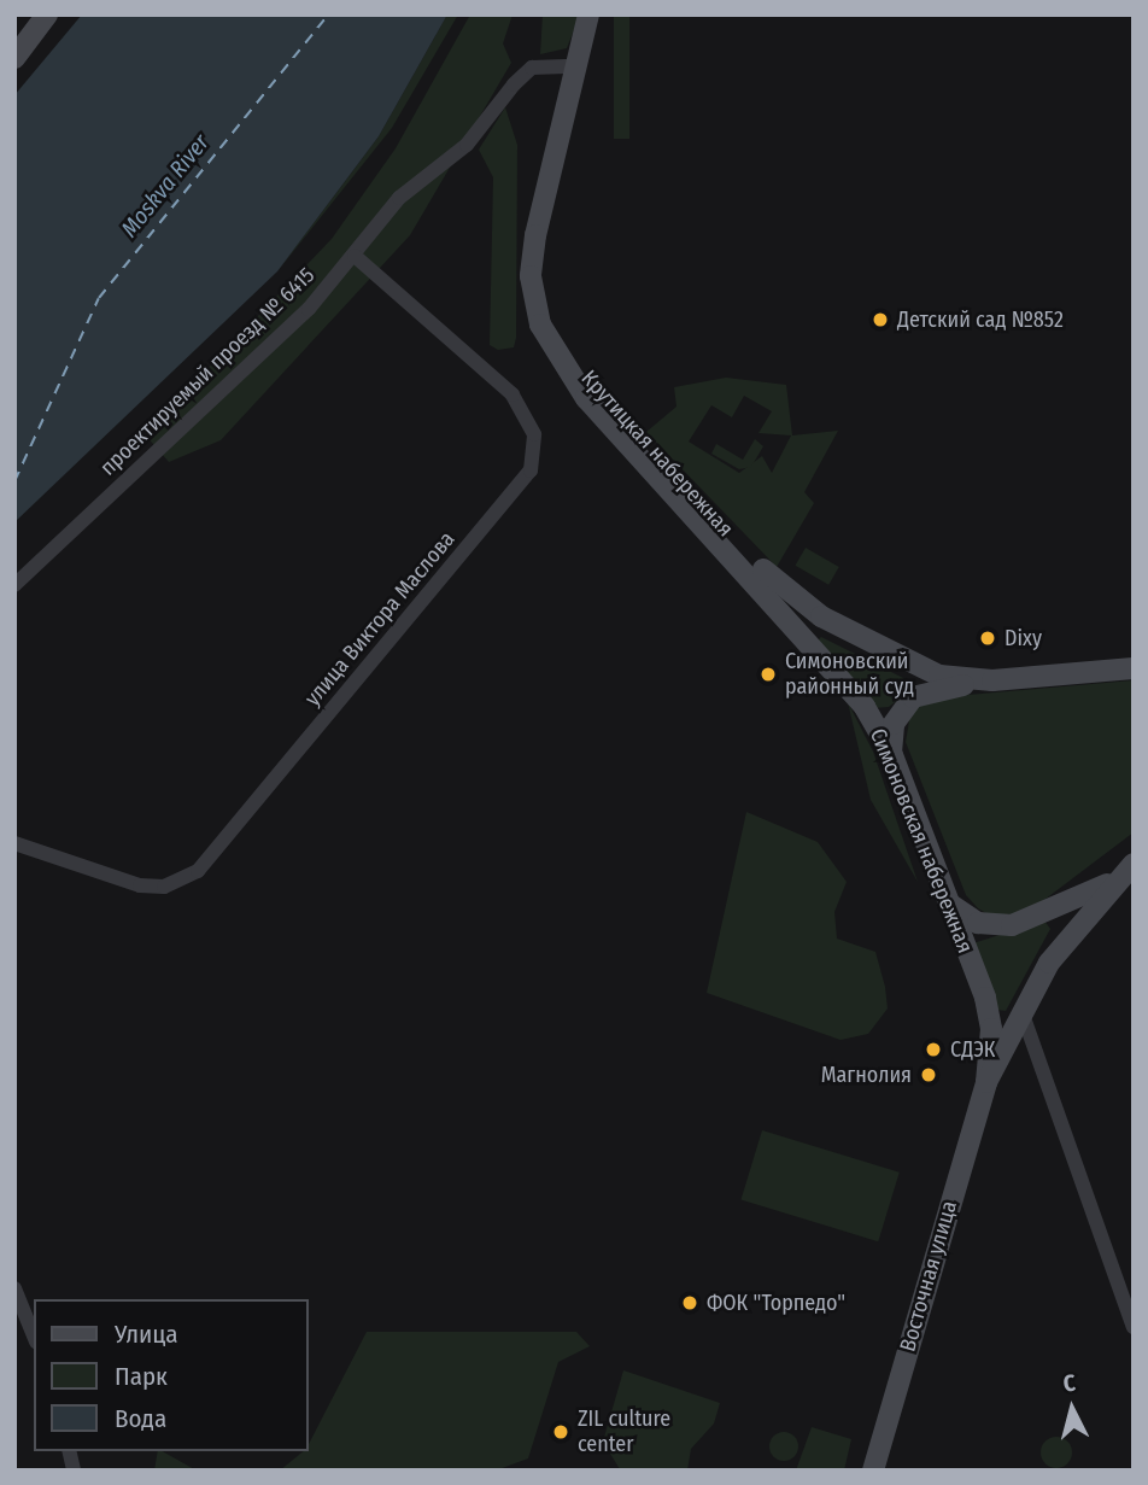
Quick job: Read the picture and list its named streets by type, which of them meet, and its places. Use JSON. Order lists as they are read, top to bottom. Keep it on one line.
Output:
{"streets":{"main road":["Крутицкая набережная","Симоновская набережная","Восточная улица"],"street":["проектируемый проезд № 6415","улица Виктора Маслова"]},"crossings":[["проектируемый проезд № 6415","Крутицкая набережная"],["проектируемый проезд № 6415","улица Виктора Маслова"],["Крутицкая набережная","Симоновская набережная"],["Симоновская набережная","Восточная улица"]],"water":["Moskva River"],"places":["Детский сад №852","Dixy","Симоновский районный суд","СДЭК","Магнолия","ФОК \"Торпедо\"","ZIL culture center"],"legend":["Улица","Парк","Вода"],"north":"top"}
